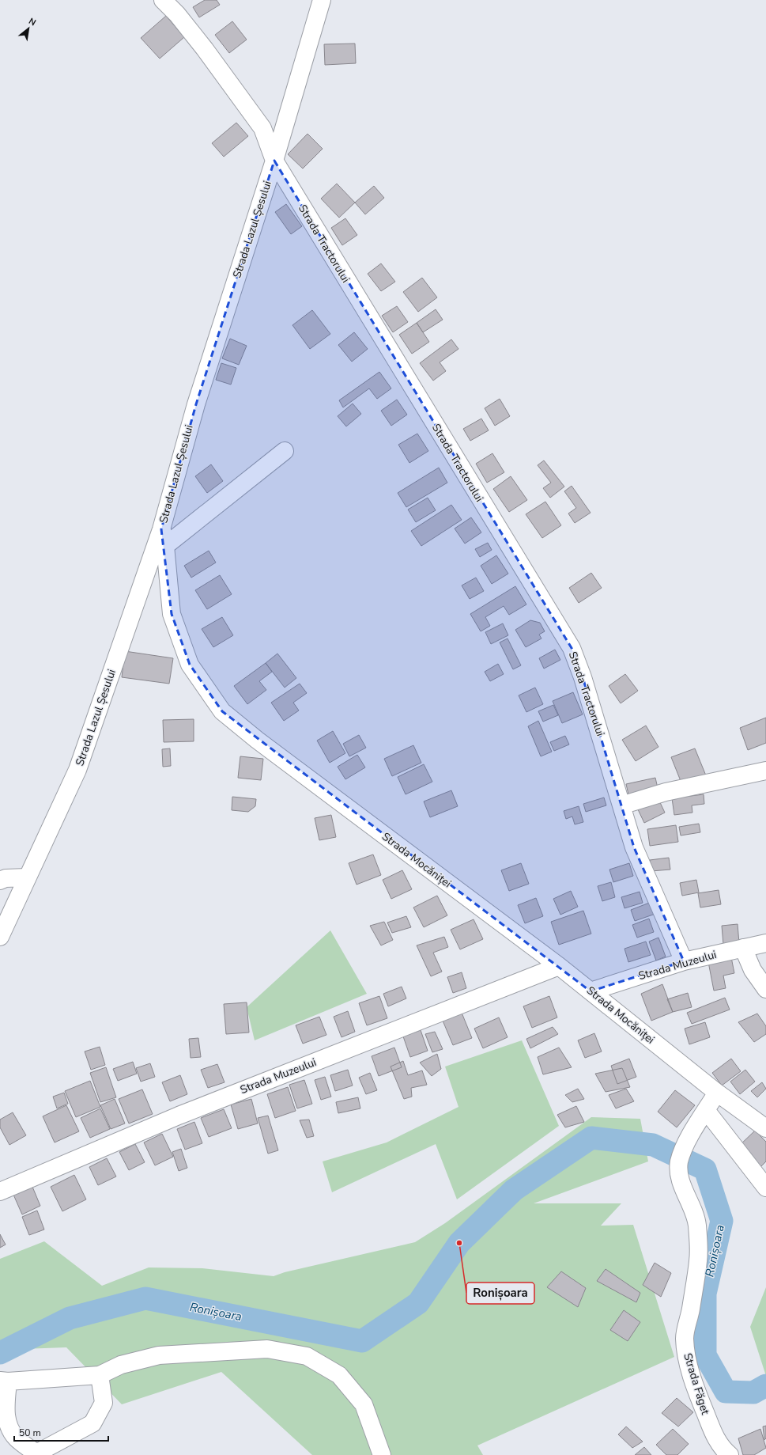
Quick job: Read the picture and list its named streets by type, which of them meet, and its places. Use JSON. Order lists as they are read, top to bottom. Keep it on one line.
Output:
{"streets":{"street":["Strada Lazul Șesului","Strada Tractorului","Strada Mocăniței","Strada Muzeului","Strada Făget"]},"crossings":[["Strada Lazul Șesului","Strada Tractorului"],["Strada Lazul Șesului","Strada Mocăniței"],["Strada Tractorului","Strada Muzeului"],["Strada Mocăniței","Strada Muzeului"],["Strada Mocăniței","Strada Făget"]],"water":["Ronișoara"],"places":["Ronișoara"],"scale_bar":"50 m","north":"top right"}
